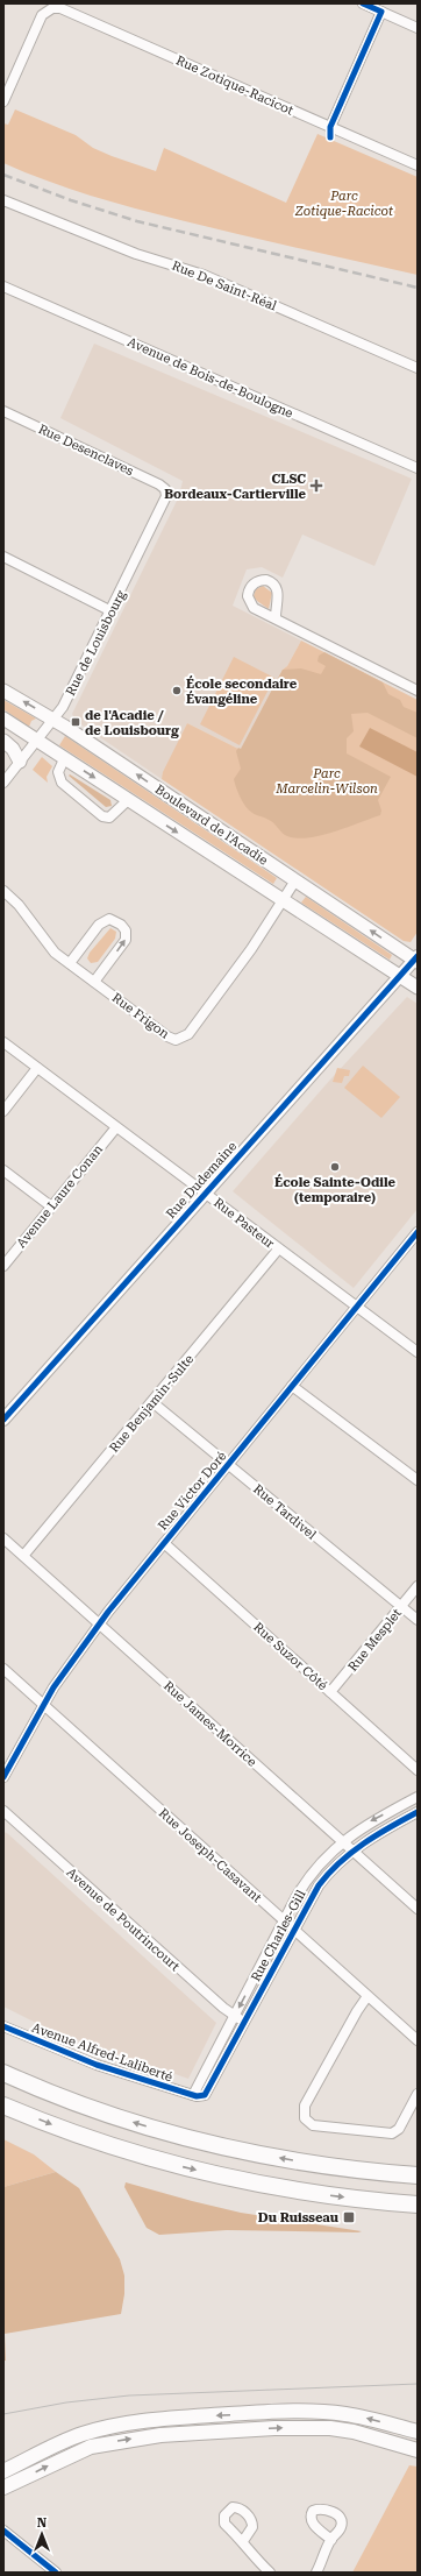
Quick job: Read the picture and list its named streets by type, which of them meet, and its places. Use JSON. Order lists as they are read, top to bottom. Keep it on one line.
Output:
{"streets":{"main road":["Boulevard de l'Acadie"],"street":["Rue Zotique-Racicot","Rue De Saint-Réal","Avenue de Bois-de-Boulogne","Rue Desenclaves","Rue de Louisbourg","Rue Frigon","Rue Dudemaine","Avenue Laure Conan","Rue Pasteur","Rue Benjamin-Sulte","Rue Victor Doré","Rue Tardivel","Rue Mesplet","Rue Suzor Côté","Rue James-Morrice","Rue Joseph-Casavant","Avenue de Poutrincourt","Rue Charles-Gill","Avenue Alfred-Laliberté"]},"crossings":[["Rue Desenclaves","Rue de Louisbourg"],["Rue de Louisbourg","Boulevard de l'Acadie"],["Boulevard de l'Acadie","Rue Frigon"],["Boulevard de l'Acadie","Rue Dudemaine"],["Rue Dudemaine","Rue Pasteur"],["Avenue Laure Conan","Rue Pasteur"],["Rue Pasteur","Rue Benjamin-Sulte"],["Rue Pasteur","Rue Victor Doré"],["Rue Benjamin-Sulte","Rue Tardivel"],["Rue Benjamin-Sulte","Rue James-Morrice"],["Rue Victor Doré","Rue Tardivel"],["Rue Victor Doré","Rue Suzor Côté"],["Rue Victor Doré","Rue James-Morrice"],["Rue Victor Doré","Rue Joseph-Casavant"],["Rue Tardivel","Rue Mesplet"],["Rue Mesplet","Rue Suzor Côté"],["Rue James-Morrice","Rue Charles-Gill"],["Rue Joseph-Casavant","Rue Charles-Gill"],["Avenue de Poutrincourt","Rue Charles-Gill"],["Rue Charles-Gill","Avenue Alfred-Laliberté"]],"parks":["Parc Zotique-Racicot","Parc Marcelin-Wilson"],"places":{"health":["CLSC Bordeaux-Cartierville"],"other":["École secondaire Évangéline","École Sainte-Odile (temporaire)"],"transit":["de l'Acadie / de Louisbourg","Du Ruisseau"]},"north":"top"}
